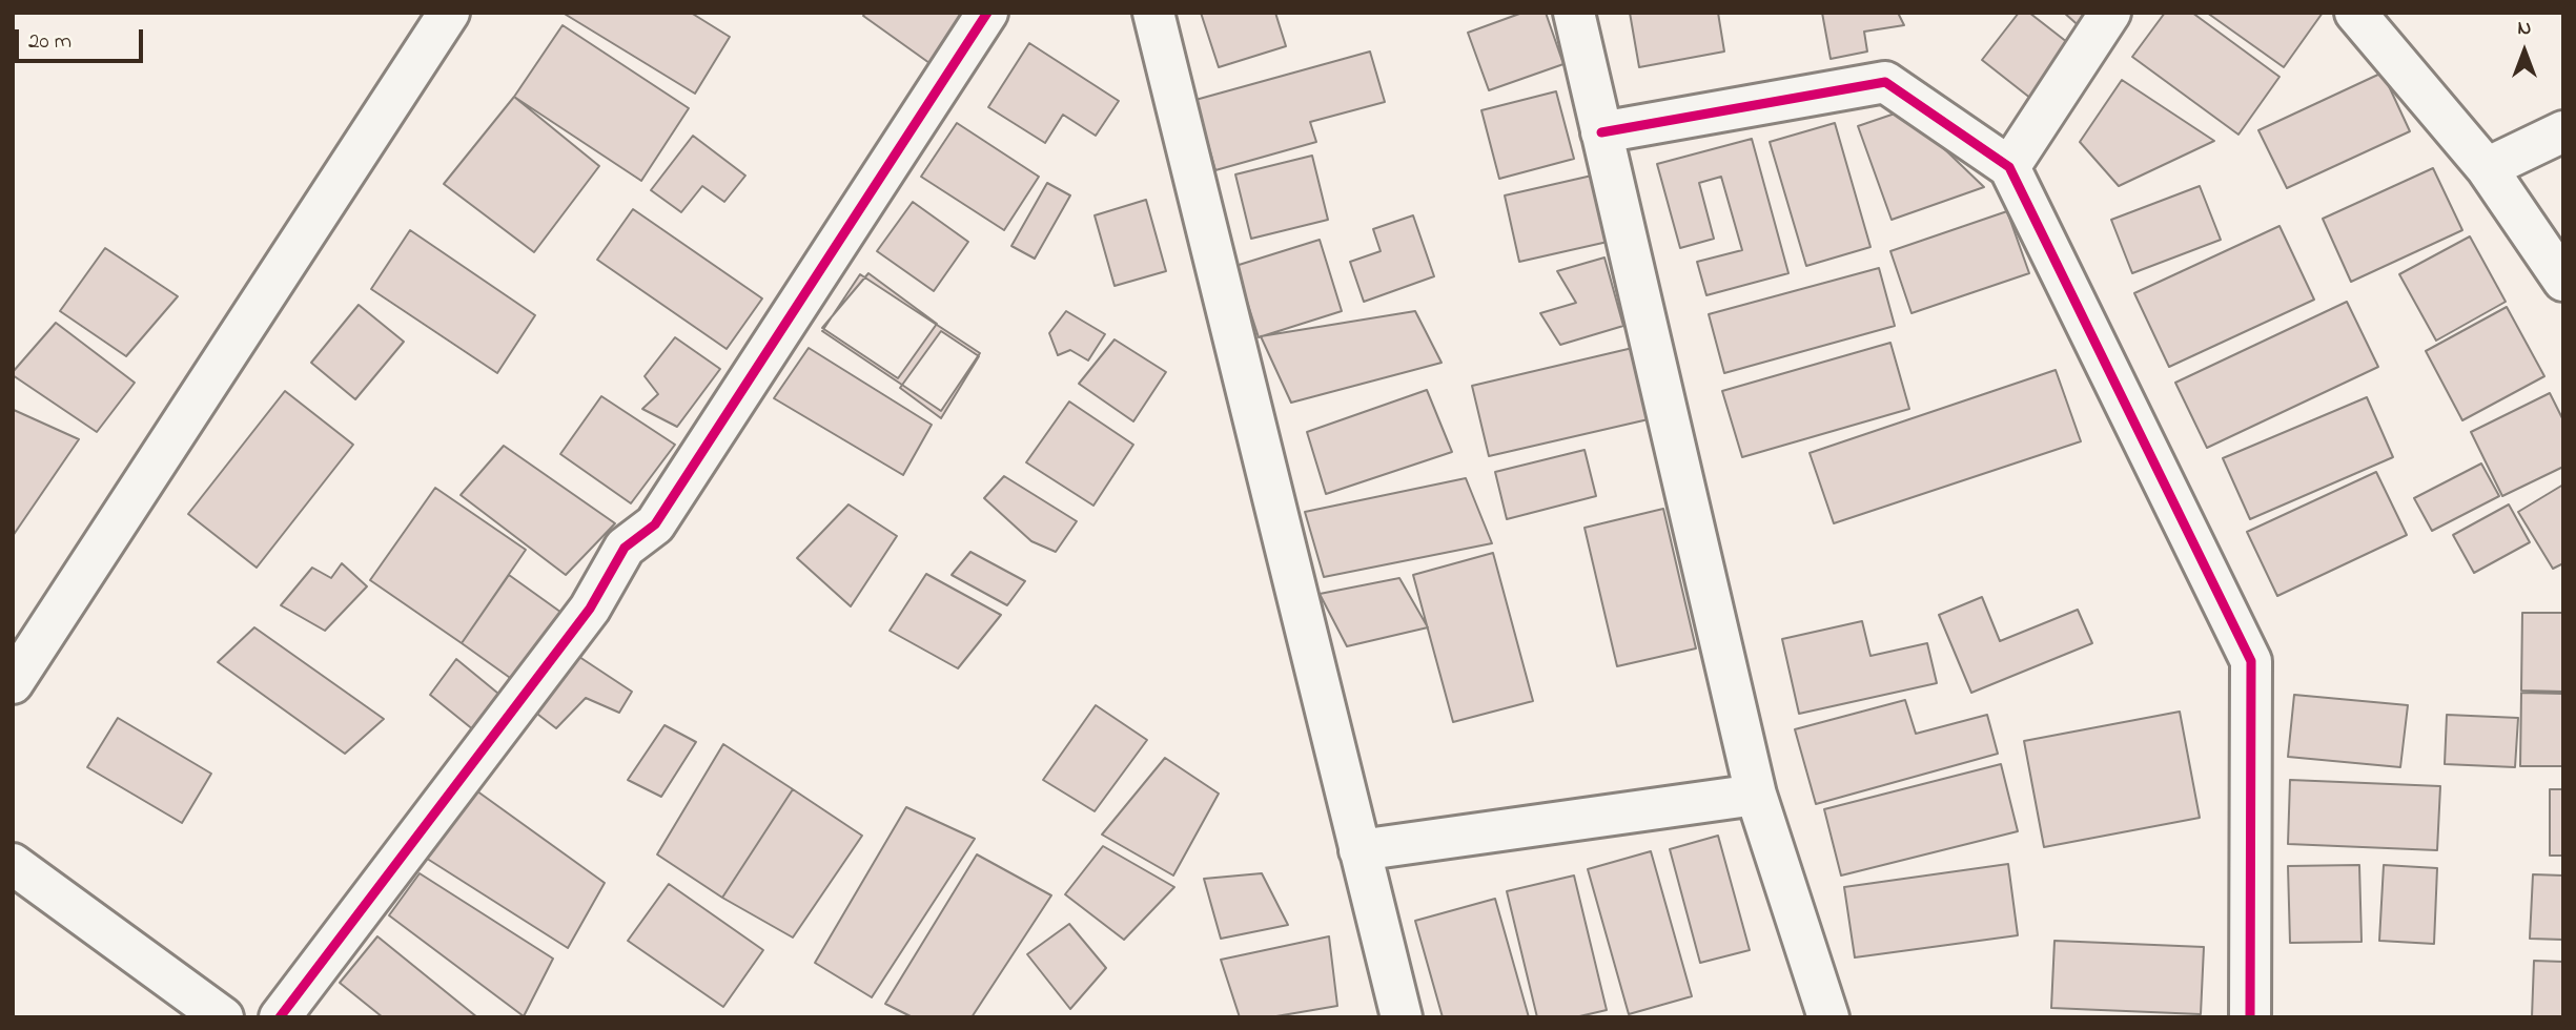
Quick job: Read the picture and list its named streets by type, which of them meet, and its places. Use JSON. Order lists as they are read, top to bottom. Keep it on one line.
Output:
{"scale_bar":"20 m","north":"top"}
